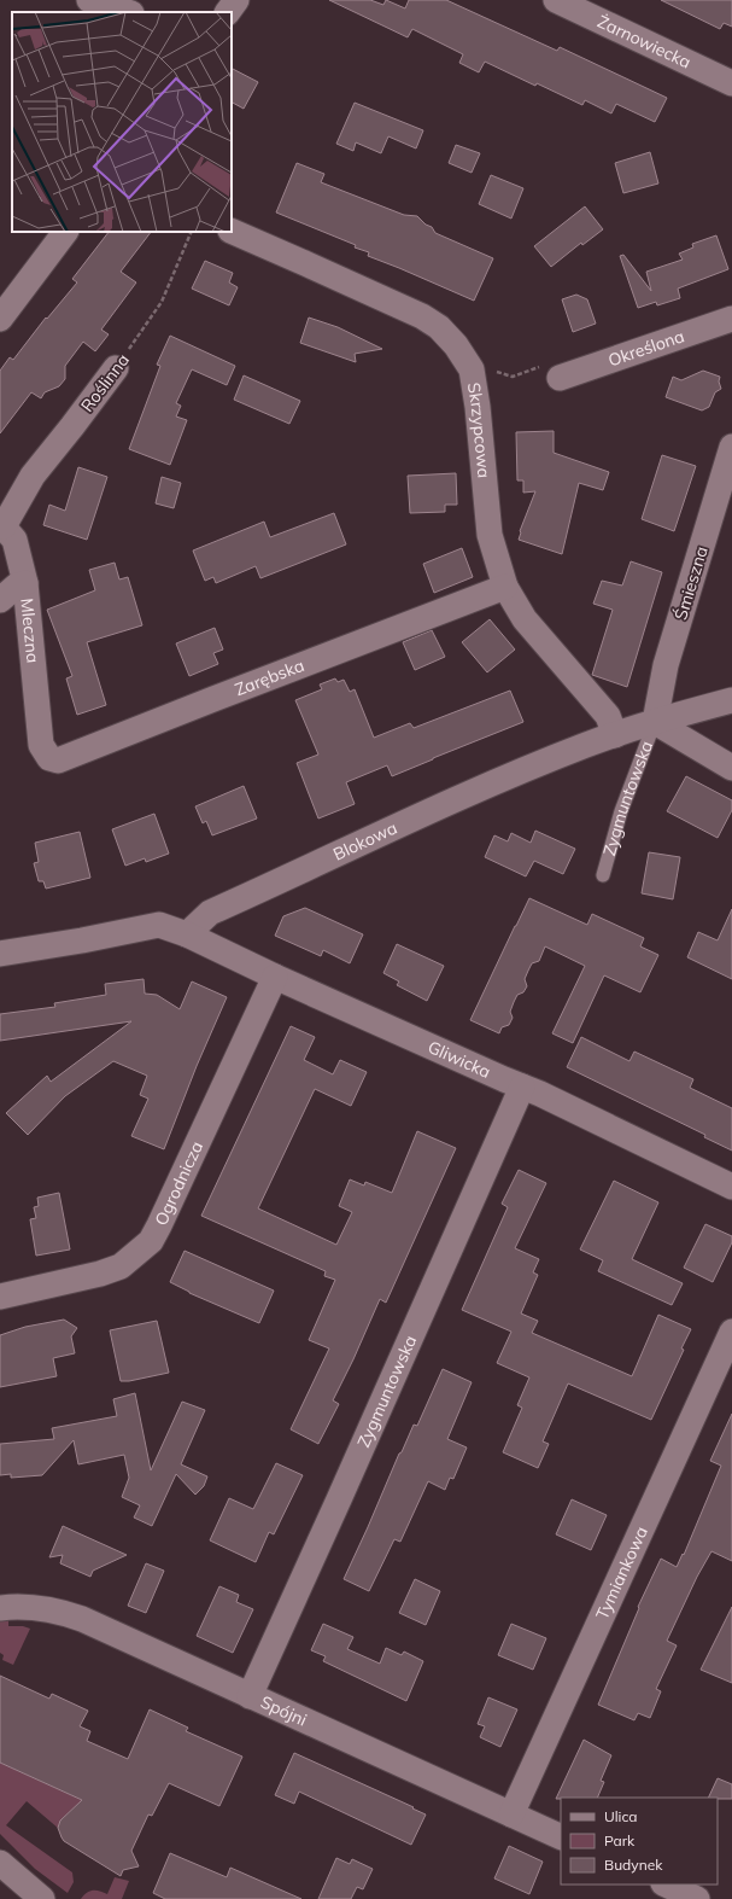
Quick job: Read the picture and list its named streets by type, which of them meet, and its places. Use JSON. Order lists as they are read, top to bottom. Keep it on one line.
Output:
{"streets":{"street":["Żarnowiecka","Określona","Roślinna","Skrzypcowa","Śmieszna","Mleczna","Zarębska","Zygmuntowska","Blokowa","Gliwicka","Ogrodnicza","Tymiankowa","Spójni"]},"crossings":[["Roślinna","Mleczna"],["Skrzypcowa","Zarębska"],["Skrzypcowa","Blokowa"],["Śmieszna","Zygmuntowska"],["Śmieszna","Blokowa"],["Mleczna","Zarębska"],["Zygmuntowska","Blokowa"],["Zygmuntowska","Gliwicka"],["Zygmuntowska","Spójni"],["Blokowa","Gliwicka"],["Gliwicka","Ogrodnicza"],["Tymiankowa","Spójni"]],"legend":["Ulica","Park","Budynek"]}
